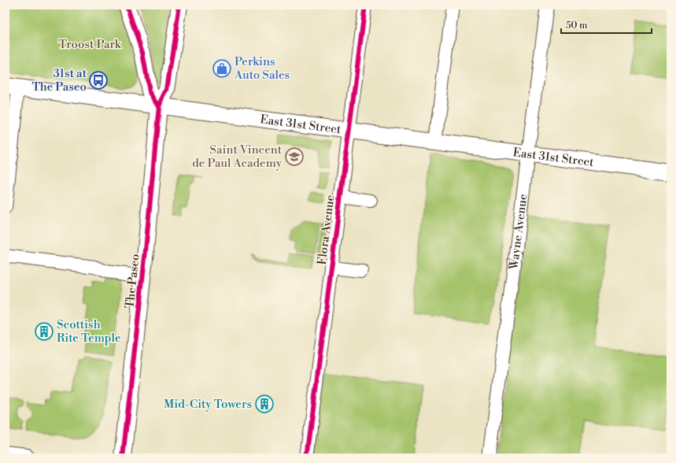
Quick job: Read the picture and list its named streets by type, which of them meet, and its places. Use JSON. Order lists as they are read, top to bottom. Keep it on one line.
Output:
{"streets":{"main road":["East 31st Street","The Paseo"],"street":["Flora Avenue","Wayne Avenue"]},"crossings":[["East 31st Street","Flora Avenue"],["East 31st Street","Wayne Avenue"],["East 31st Street","The Paseo"]],"parks":["Troost Park"],"places":{"shop":["Perkins Auto Sales"],"bus stop":["31st at The Paseo"],"school or university":["Saint Vincent de Paul Academy"],"building":["Scottish Rite Temple","Mid-City Towers"]},"scale_bar":"50 m"}
